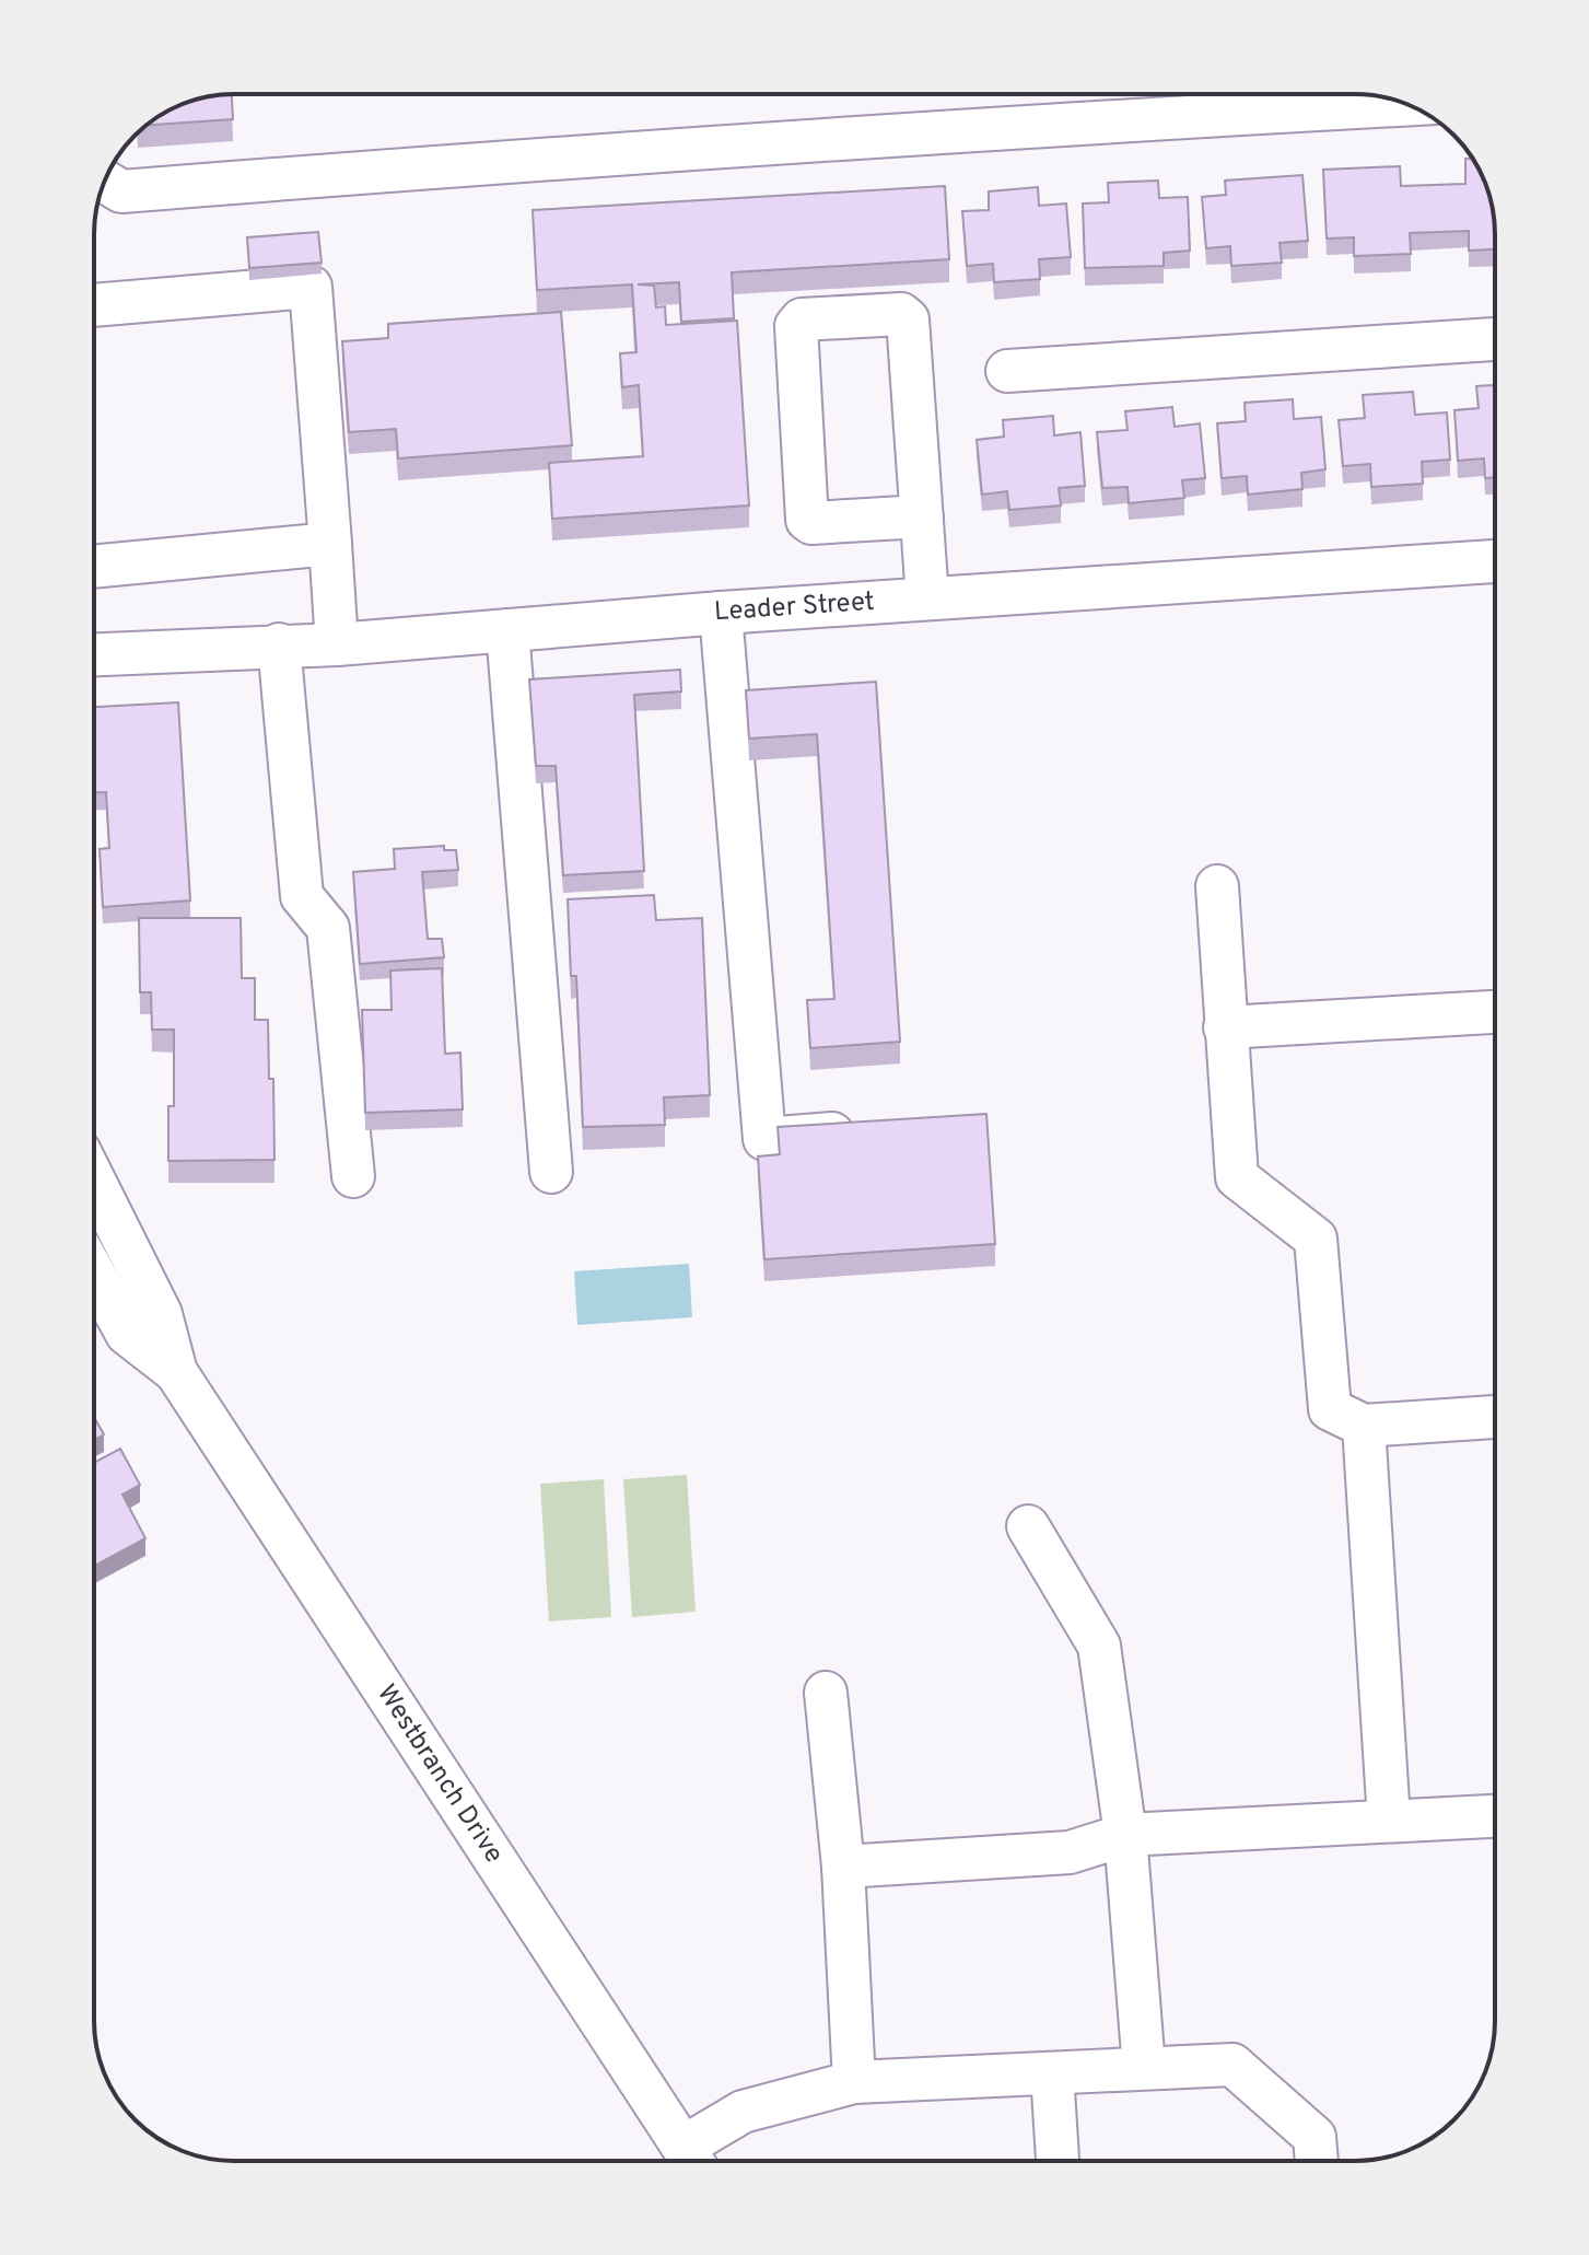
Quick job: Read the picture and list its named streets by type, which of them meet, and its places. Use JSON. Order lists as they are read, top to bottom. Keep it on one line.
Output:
{"streets":{"street":["Leader Street","Westbranch Drive"]}}
